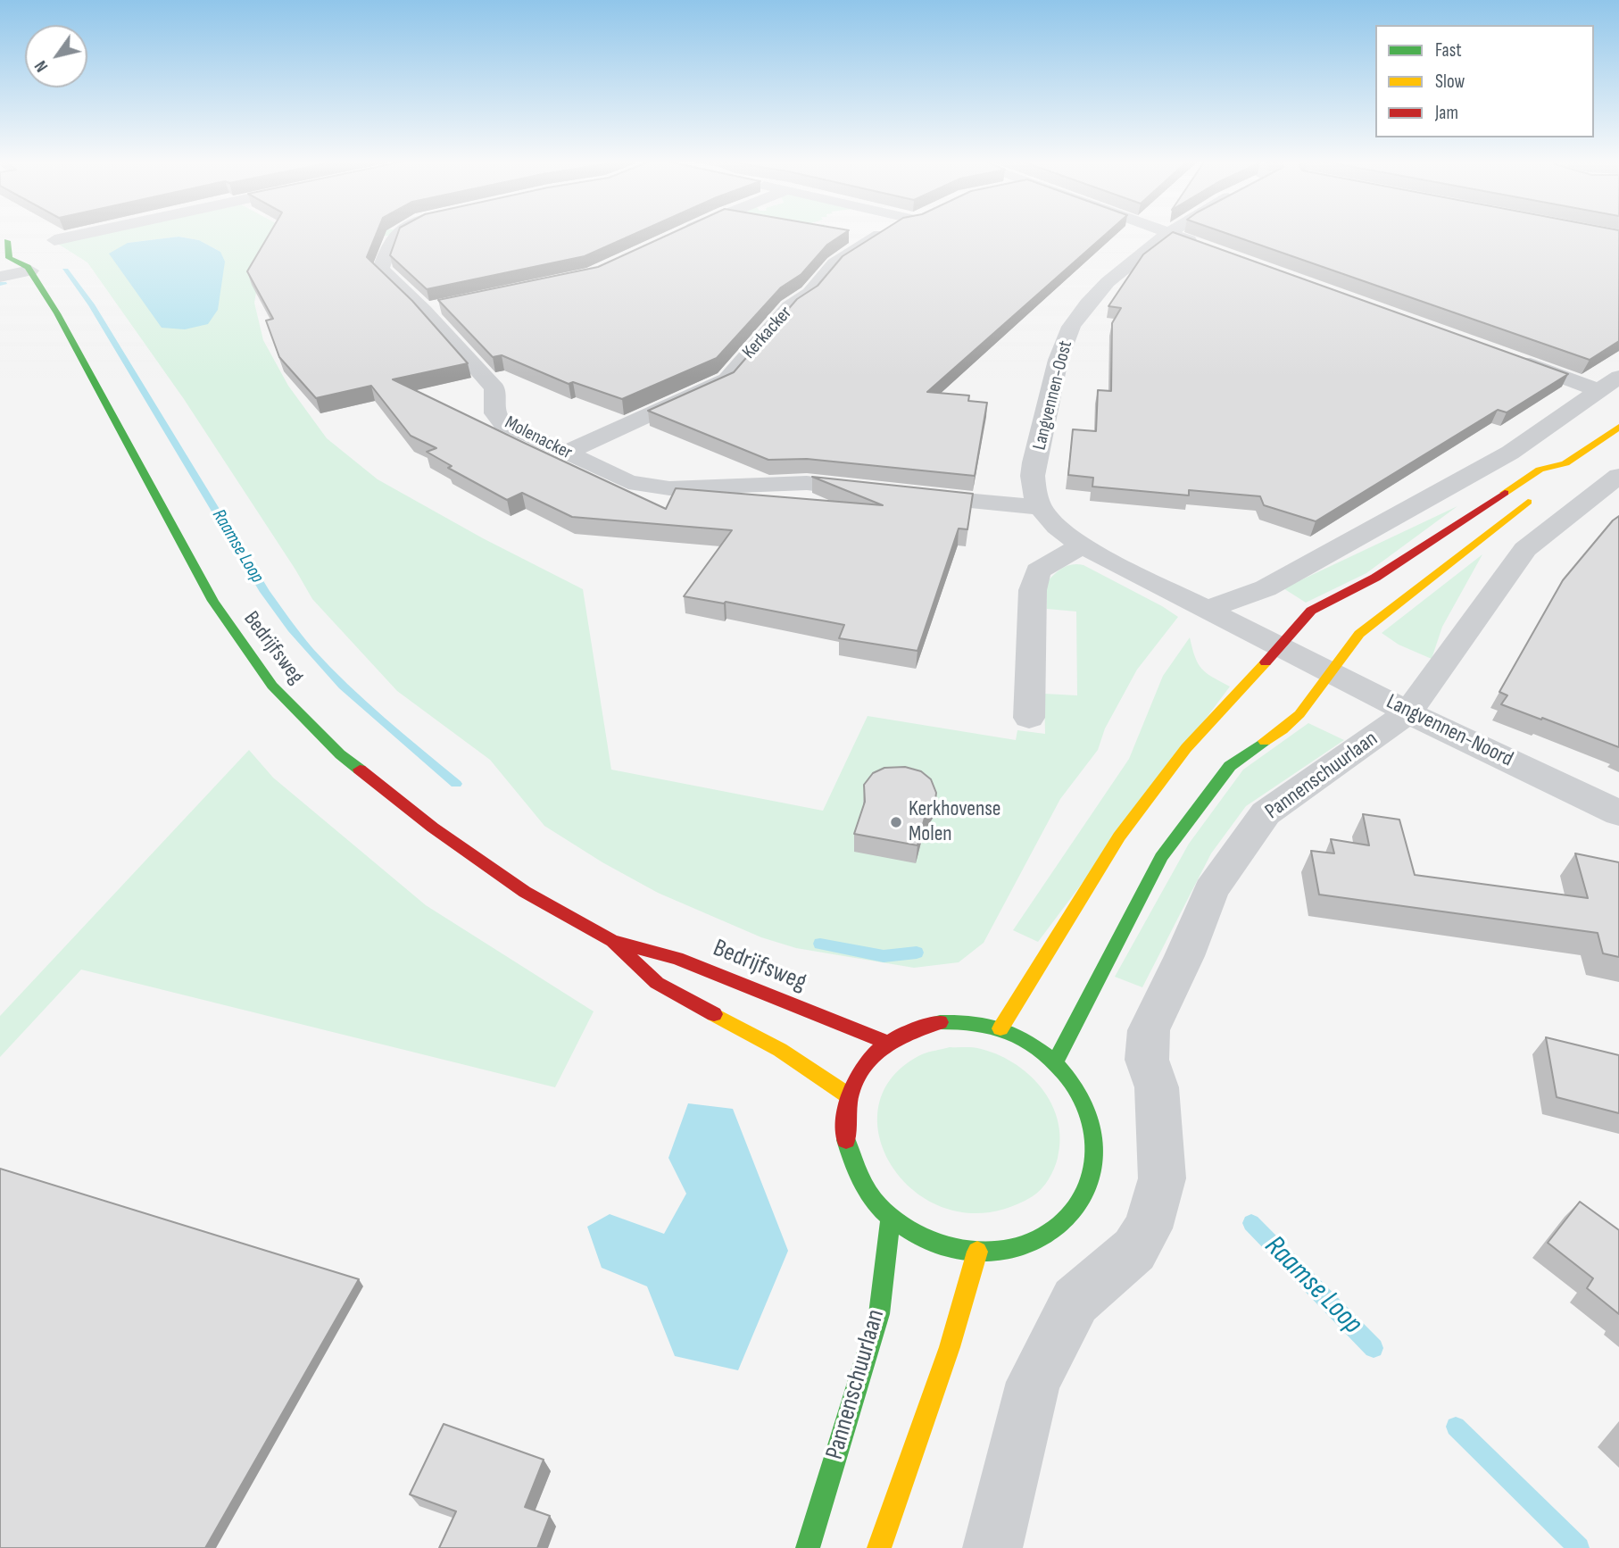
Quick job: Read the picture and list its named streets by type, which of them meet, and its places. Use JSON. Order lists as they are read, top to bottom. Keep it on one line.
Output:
{"streets":{"main road":["Bedrijfsweg","Pannenschuurlaan"],"street":["Kerkacker","Langvennen-Oost","Molenacker","Langvennen-Noord"]},"crossings":[["Kerkacker","Molenacker"],["Langvennen-Noord","Pannenschuurlaan"]],"water":["Raamse Loop"],"places":["Kerkhovense Molen"],"legend":["Fast","Slow","Jam"],"north":"bottom left"}
